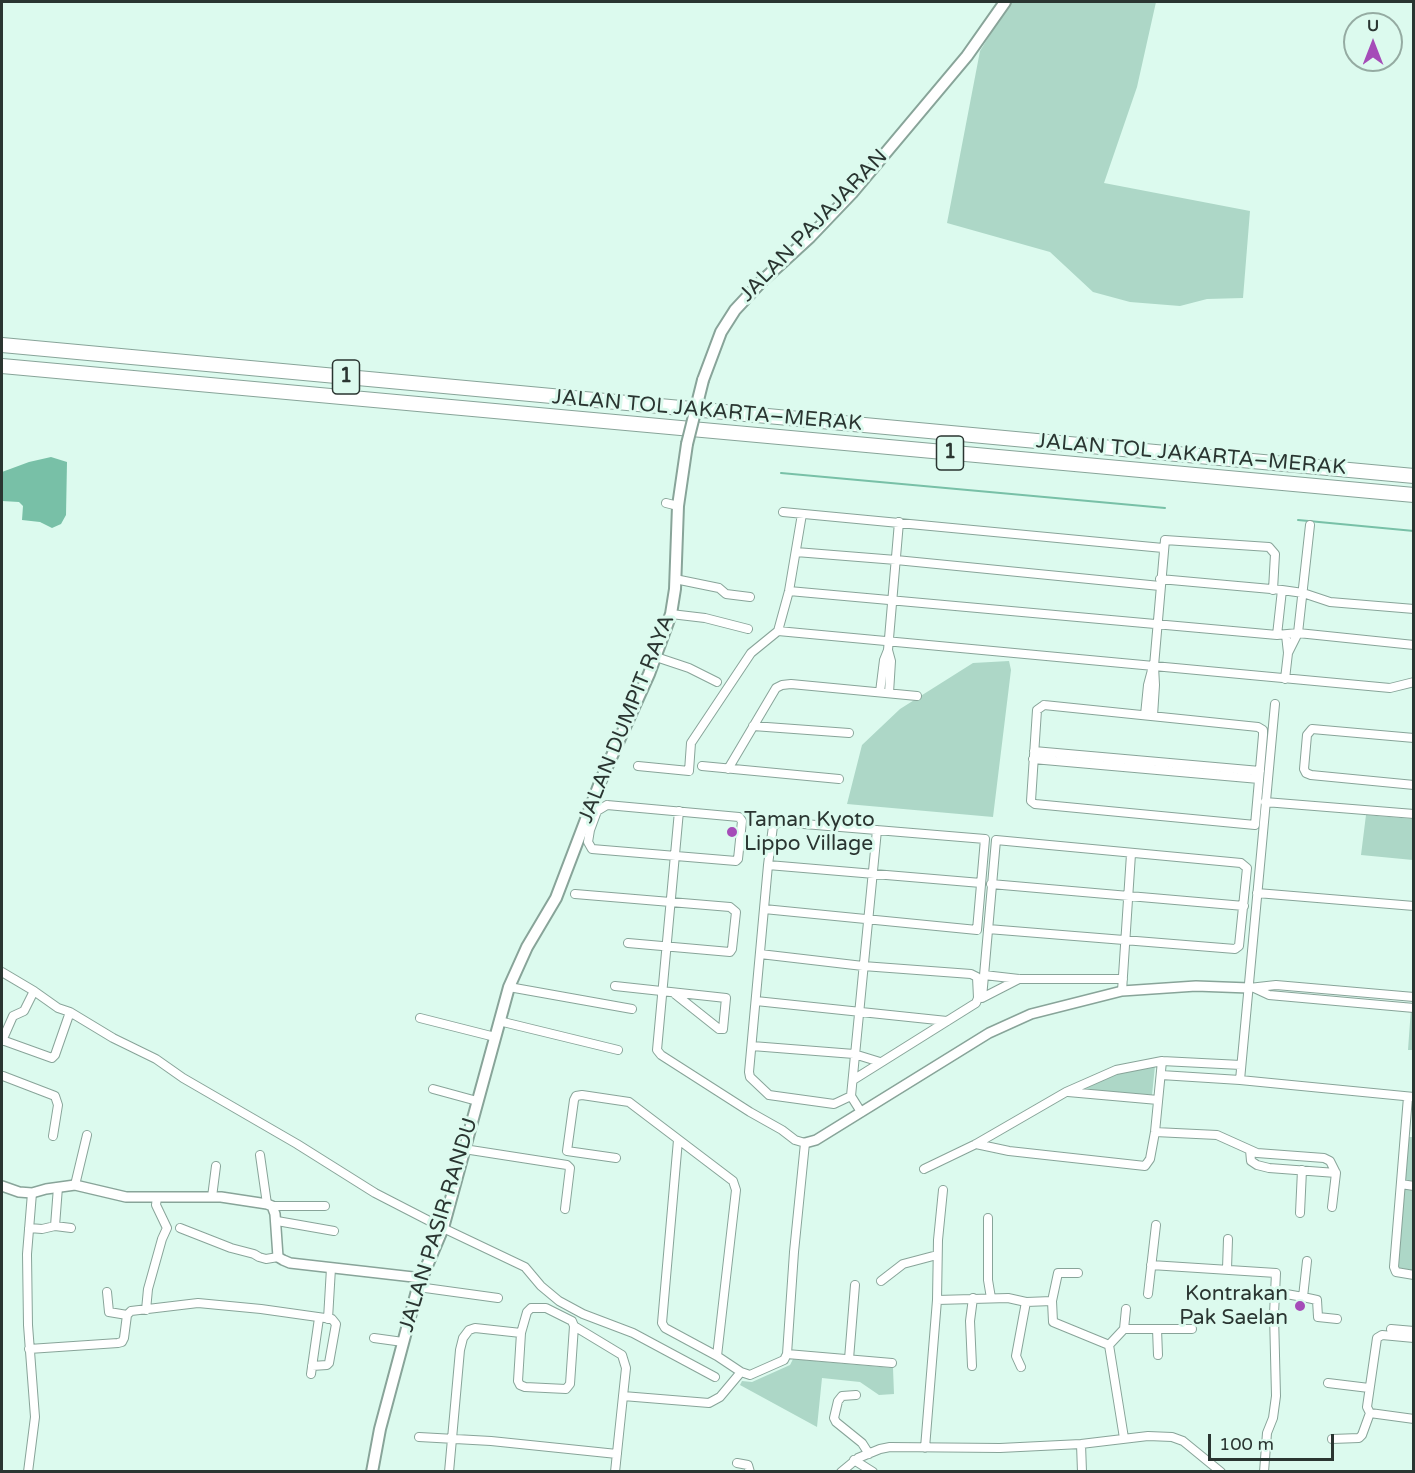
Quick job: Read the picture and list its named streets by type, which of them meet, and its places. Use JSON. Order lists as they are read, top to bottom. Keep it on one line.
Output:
{"streets":{"highway":["1","JALAN TOL JAKARTA–MERAK"],"main road":["JALAN PAJAJARAN","JALAN DUMPIT RAYA","JALAN PASIR RANDU"]},"crossings":[["JALAN PAJAJARAN","JALAN DUMPIT RAYA"],["JALAN DUMPIT RAYA","JALAN PASIR RANDU"]],"places":["Taman Kyoto Lippo Village","Kontrakan Pak Saelan"],"scale_bar":"100 m","north":"top"}
